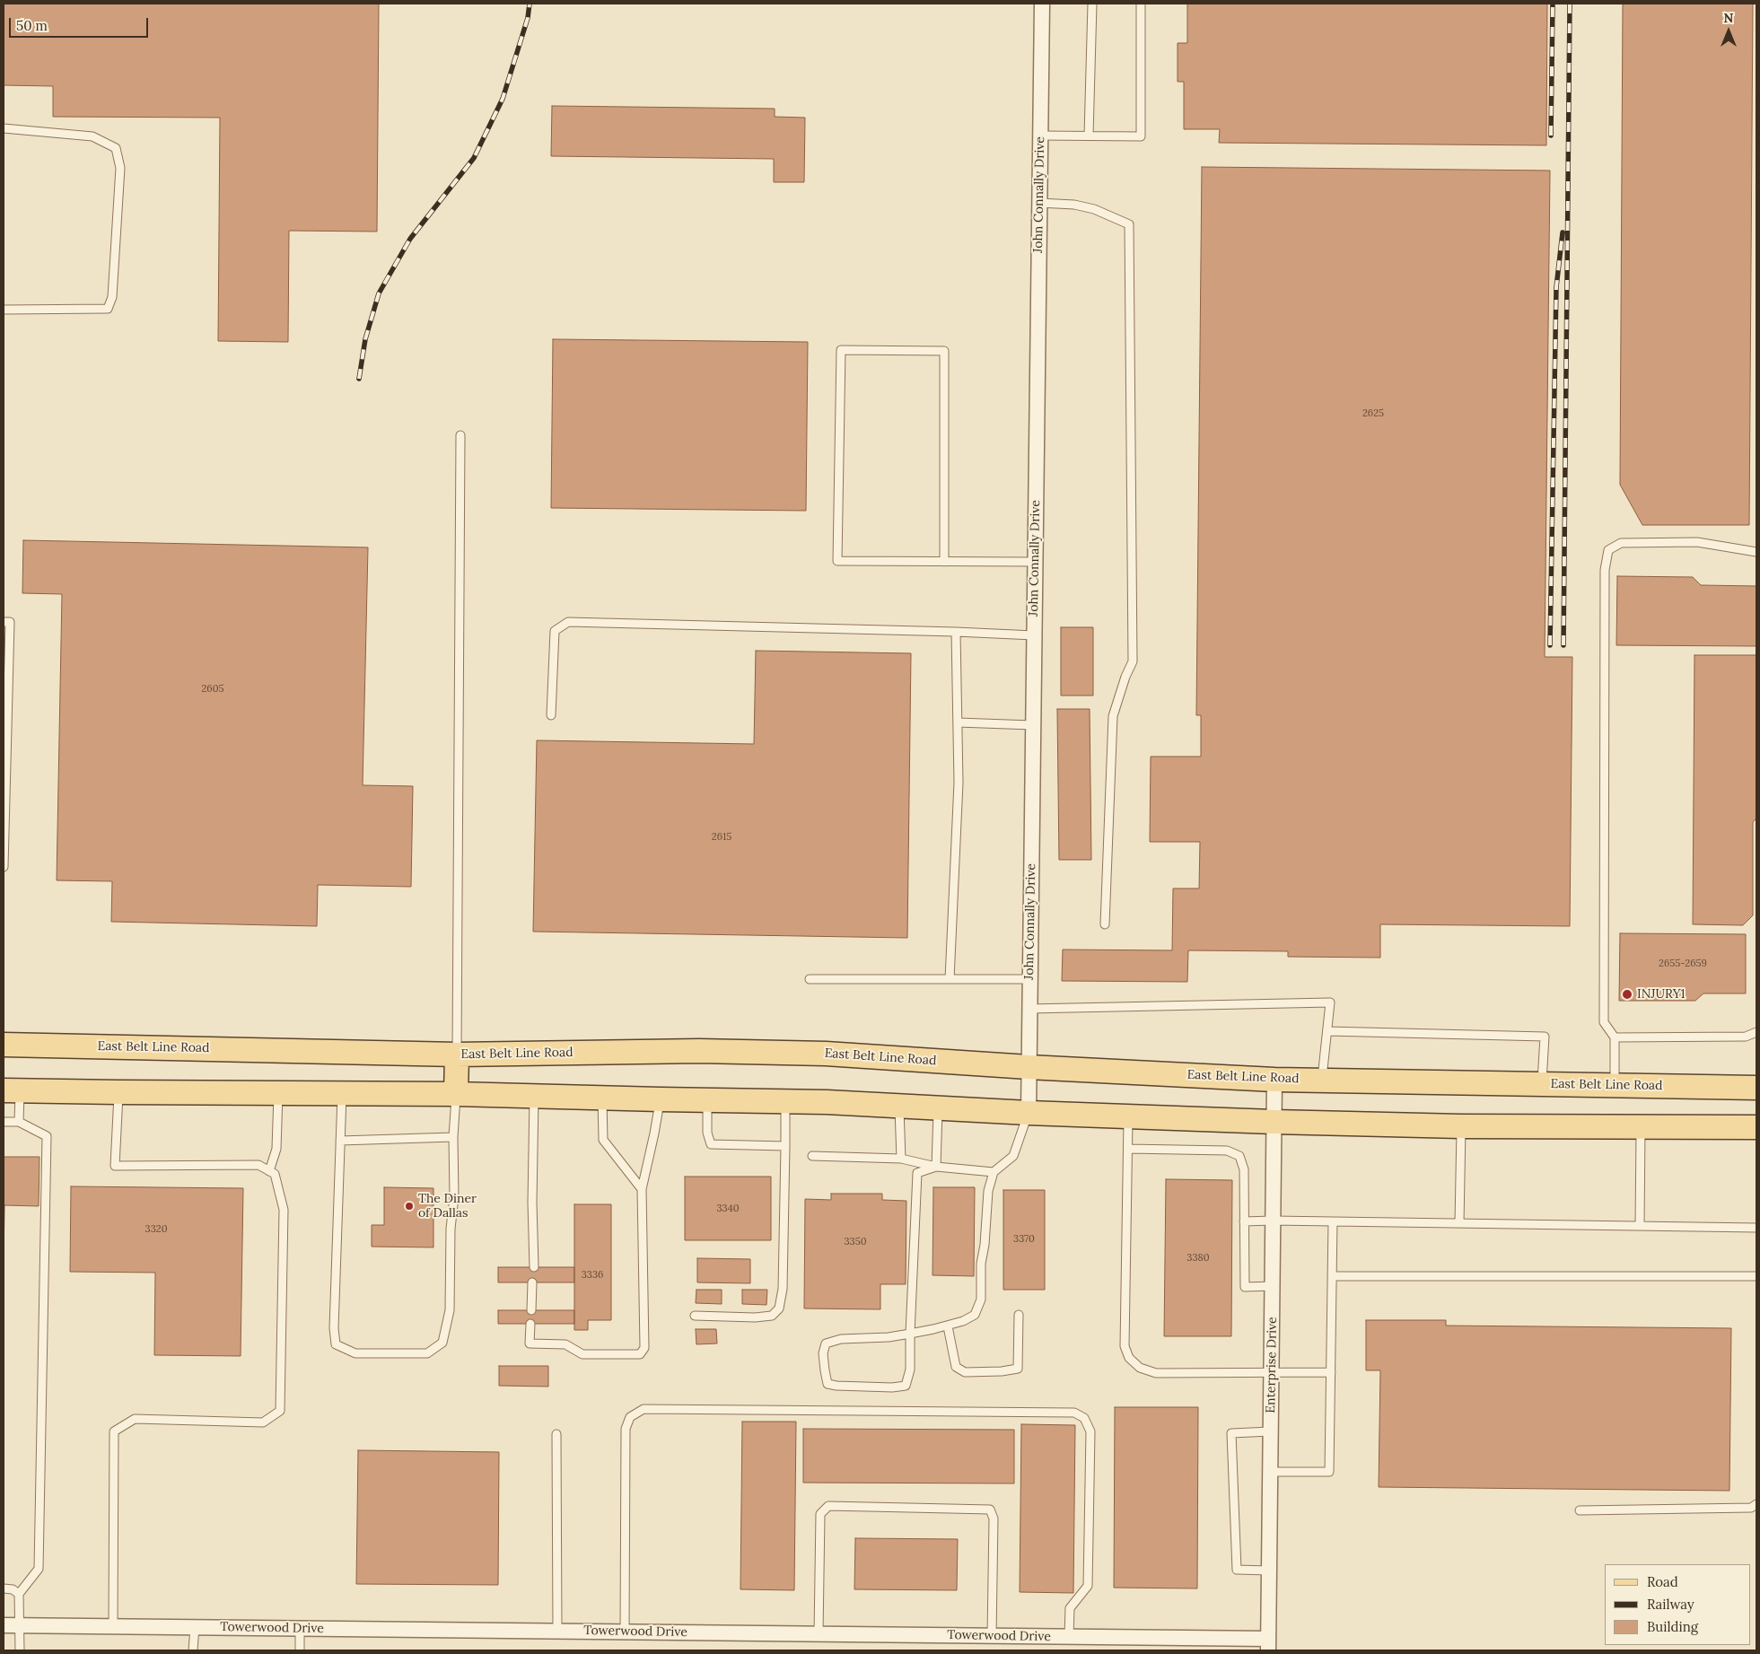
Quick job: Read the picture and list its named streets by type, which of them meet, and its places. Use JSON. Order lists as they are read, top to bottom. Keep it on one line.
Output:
{"streets":{"main road":["East Belt Line Road"],"street":["John Connally Drive","Enterprise Drive","Towerwood Drive"]},"crossings":[["John Connally Drive","East Belt Line Road"],["East Belt Line Road","Enterprise Drive"],["Enterprise Drive","Towerwood Drive"]],"places":["INJURY1","The Diner of Dallas"],"house_numbers":["2625","2605","2615","2655-2659","3340","3320","3370","3350","3380","3336"],"legend":["Road","Railway","Building"],"scale_bar":"50 m","north":"top"}
